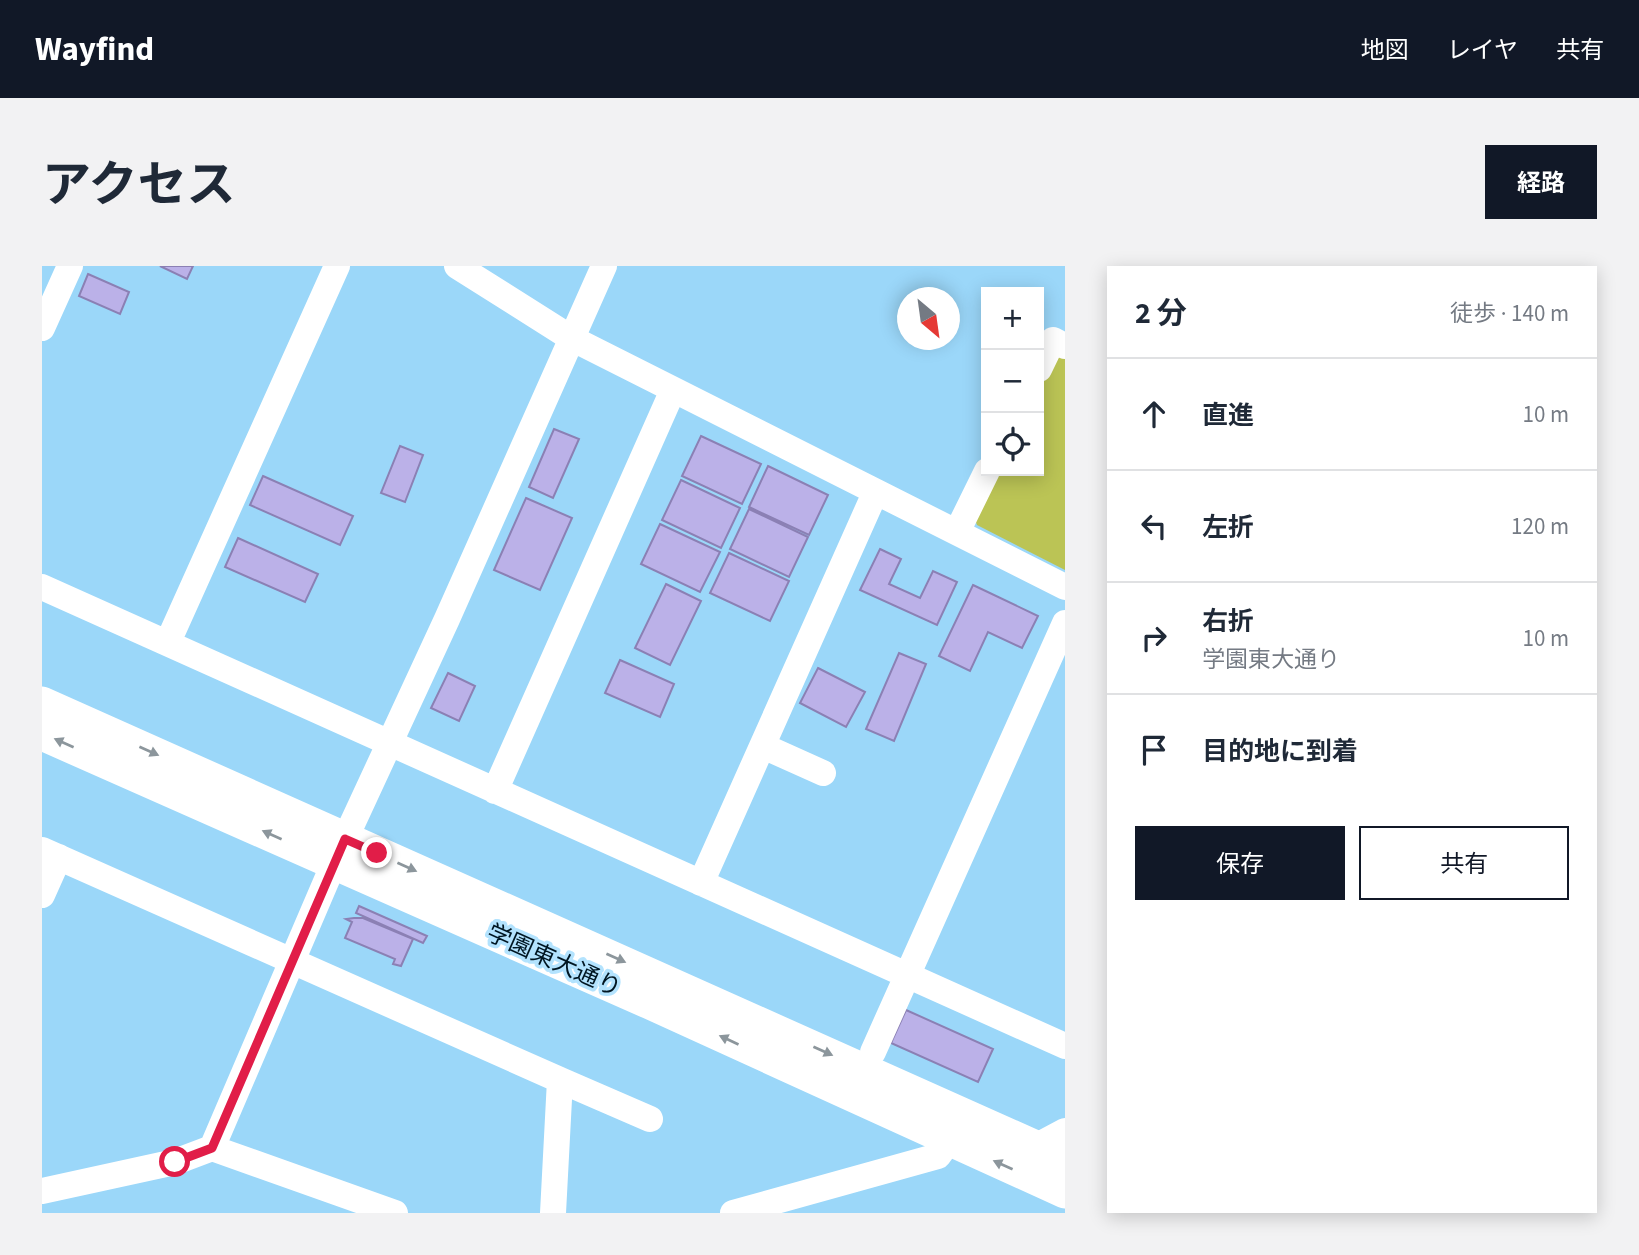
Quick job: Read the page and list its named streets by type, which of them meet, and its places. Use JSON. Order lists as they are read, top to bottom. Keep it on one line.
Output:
{"streets":{"main road":["学園東大通り"]},"north":"bottom right","page":{"header":"Wayfind","nav":["地図","レイヤ","共有"],"title":"アクセス","buttons":["経路",["保存","共有"]],"heading":["2 分","徒歩 · 140 m"],"map_buttons":["+","−"],"list":[["直進","10 m"],["左折","120 m"],["右折","学園東大通り","10 m"],"目的地に到着"]}}
